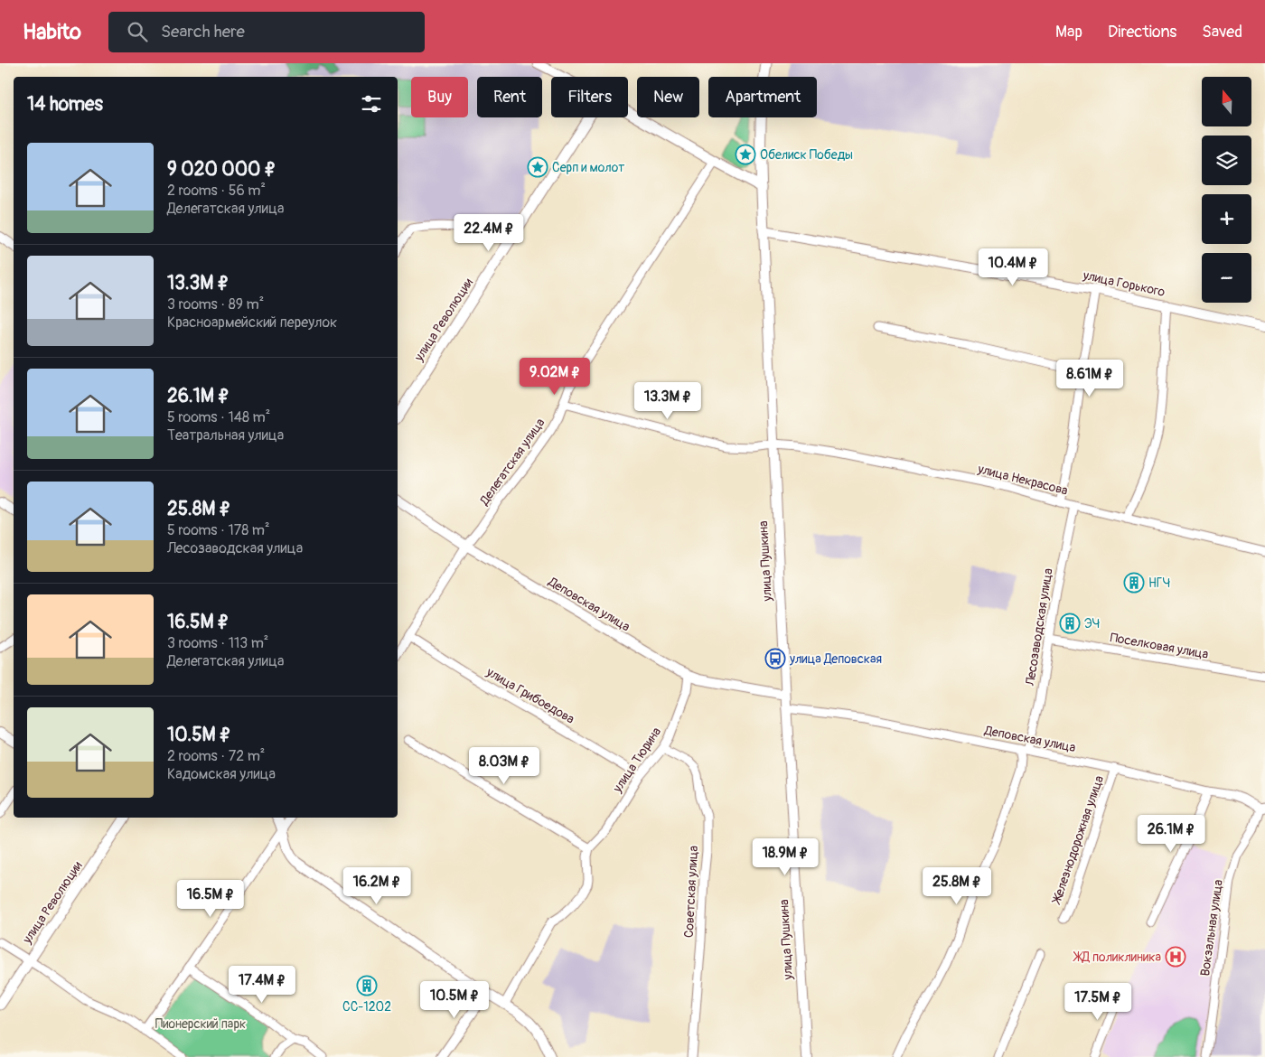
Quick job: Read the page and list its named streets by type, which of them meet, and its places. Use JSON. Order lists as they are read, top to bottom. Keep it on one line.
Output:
{"streets":{"main road":["улица Революции","улица Пушкина"],"street":["улица Горького","Делегатская улица","улица Некрасова","Деповская улица","Лесозаводская улица","Поселковая улица","улица Грибоедова","улица Тюрина","Железнодорожная улица","Советская улица","Вокзальная улица"]},"crossings":[["улица Горького","улица Пушкина"],["Делегатская улица","улица Некрасова"],["Делегатская улица","Деповская улица"],["Делегатская улица","улица Грибоедова"],["улица Некрасова","улица Пушкина"],["улица Некрасова","Лесозаводская улица"],["улица Пушкина","Деповская улица"],["Деповская улица","Лесозаводская улица"],["Деповская улица","улица Тюрина"],["Деповская улица","Железнодорожная улица"],["Деповская улица","Вокзальная улица"],["Лесозаводская улица","Поселковая улица"],["улица Грибоедова","улица Тюрина"],["улица Тюрина","Советская улица"]],"parks":["Пионерский парк"],"places":{"place":["Обелиск Победы","Серп и молот"],"building":["НГЧ","ЭЧ","СС-1202"],"bus stop":["улица Деповская"],"hospital":["ЖД поликлиника"]},"north":"top","page":{"header":"Habito","search":"Search here","nav":["Map","Directions","Saved"],"map_buttons":["+","−"],"chip":["Buy","Rent","Filters","New","Apartment"],"heading":"14 homes","list":[{"name":"9 020 000 ₽","note":"2 rooms · 56 m² · Делегатская улица"},{"name":"13.3M ₽","note":"3 rooms · 89 m² · Красноармейский переулок"},{"name":"26.1M ₽","note":"5 rooms · 148 m² · Театральная улица"},{"name":"25.8M ₽","note":"5 rooms · 178 m² · Лесозаводская улица"},{"name":"16.5M ₽","note":"3 rooms · 113 m² · Делегатская улица"},{"name":"10.5M ₽","note":"2 rooms · 72 m² · Кадомская улица"}],"price":["22.4M ₽","10.4M ₽","9.02M ₽","8.61M ₽","13.3M ₽","8.03M ₽","26.1M ₽","18.9M ₽","16.2M ₽","25.8M ₽","16.5M ₽","17.4M ₽","10.5M ₽","17.5M ₽"]}}
